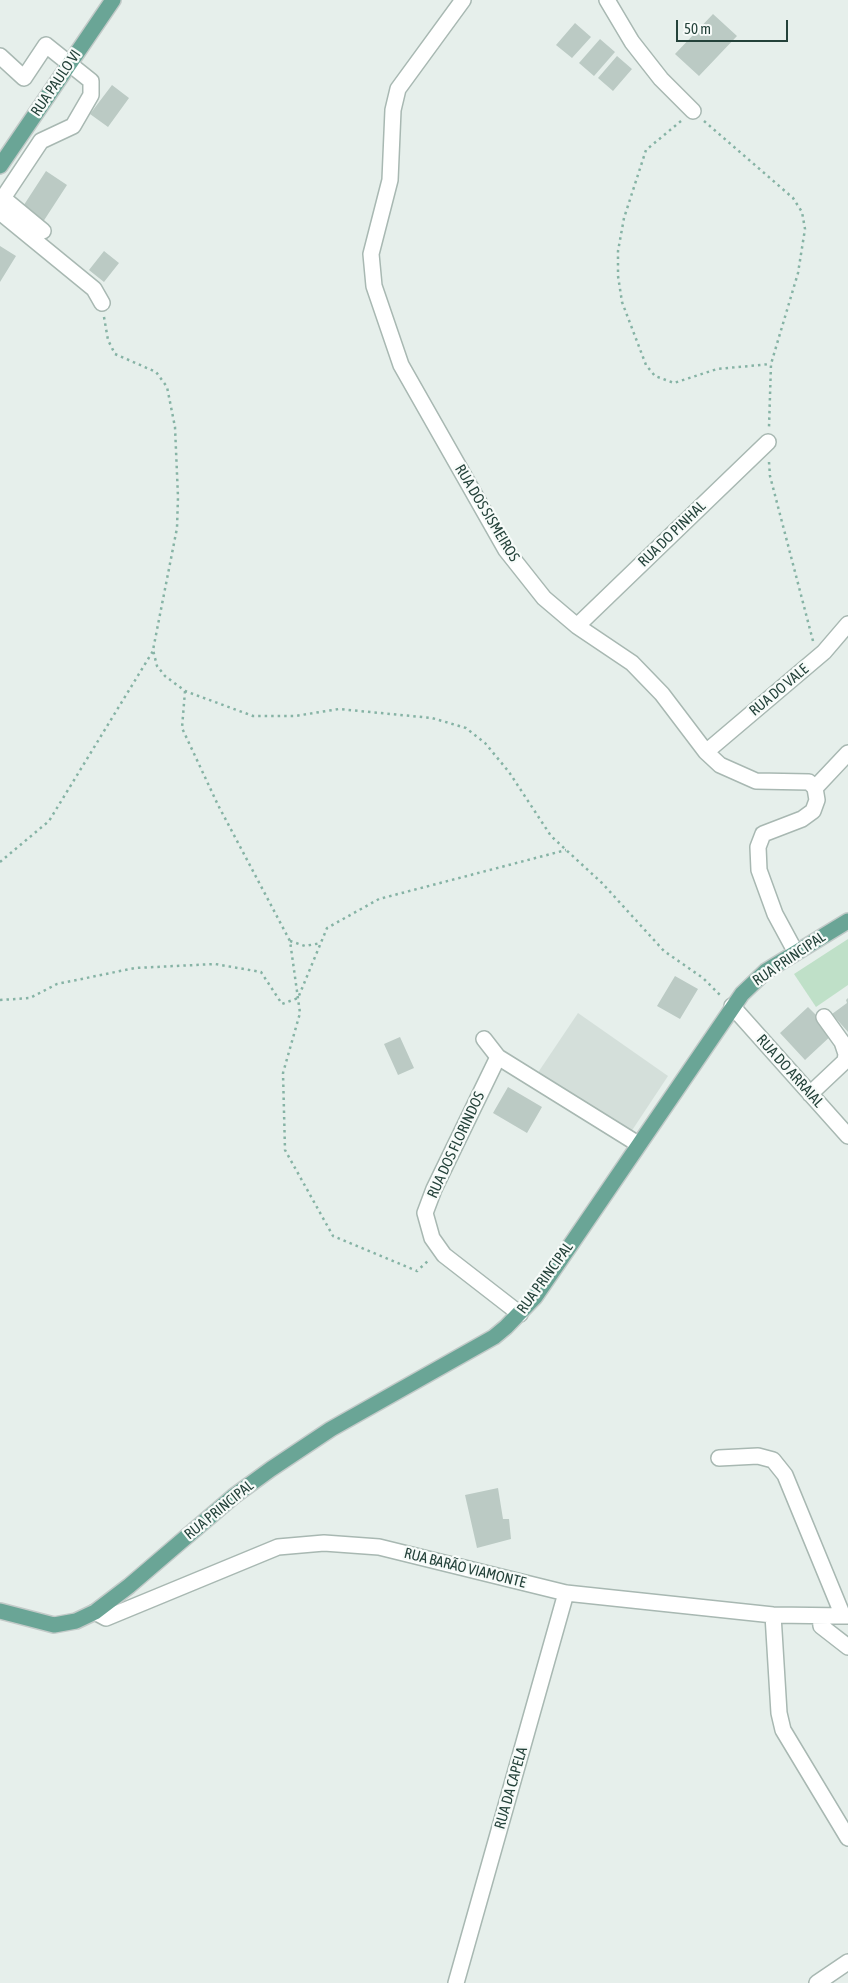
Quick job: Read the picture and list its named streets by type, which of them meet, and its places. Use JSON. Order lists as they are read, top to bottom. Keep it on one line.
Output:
{"streets":{"main road":["RUA PAULO VI","RUA PRINCIPAL"],"street":["RUA DOS SISMEIROS","RUA DO PINHAL","RUA DO VALE","RUA DO ARRAIAL","RUA DOS FLORINDOS","RUA BARÃO VIAMONTE","RUA DA CAPELA"]},"crossings":[["RUA DOS SISMEIROS","RUA DO PINHAL"],["RUA DOS SISMEIROS","RUA DO VALE"],["RUA PRINCIPAL","RUA DO ARRAIAL"],["RUA PRINCIPAL","RUA DOS FLORINDOS"],["RUA PRINCIPAL","RUA BARÃO VIAMONTE"],["RUA BARÃO VIAMONTE","RUA DA CAPELA"]],"scale_bar":"50 m"}
